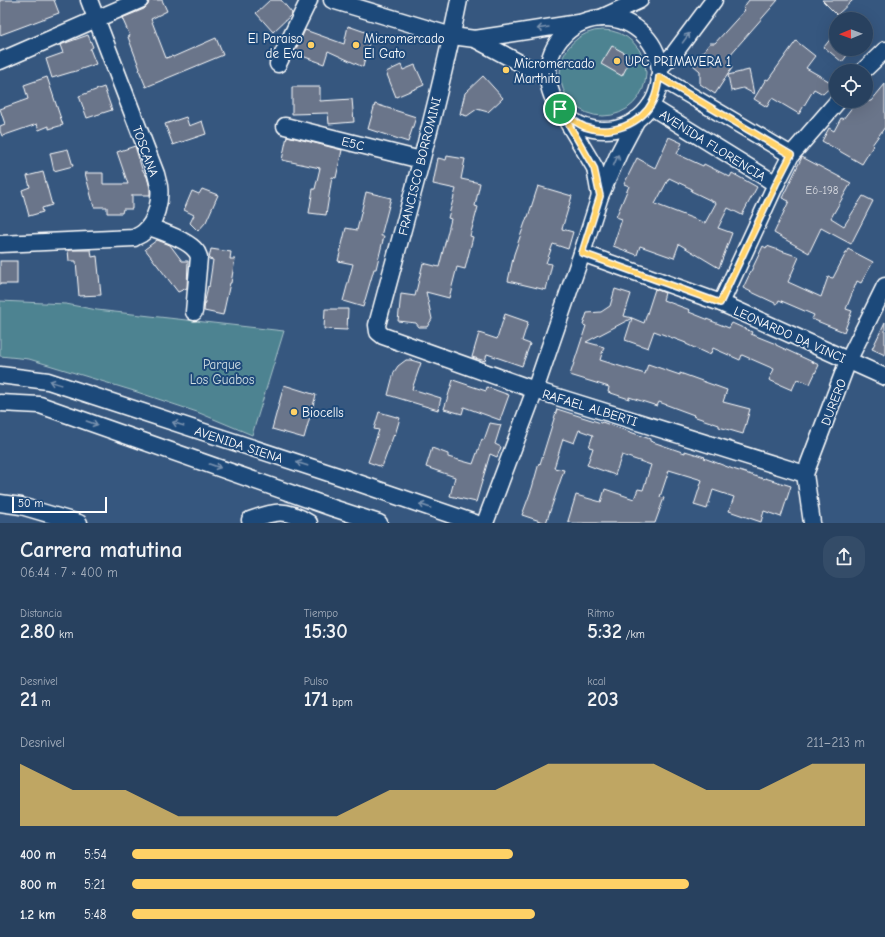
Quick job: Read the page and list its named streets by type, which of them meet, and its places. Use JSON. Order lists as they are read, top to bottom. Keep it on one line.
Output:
{"streets":{"street":["E5C","AVENIDA FLORENCIA","TOSCANA","FRANCISCO BORROMINI","LEONARDO DA VINCI","DURERO","RAFAEL ALBERTI","AVENIDA SIENA"]},"crossings":[["E5C","FRANCISCO BORROMINI"],["FRANCISCO BORROMINI","RAFAEL ALBERTI"],["LEONARDO DA VINCI","DURERO"],["DURERO","RAFAEL ALBERTI"]],"parks":["Parque Los Guabos"],"places":["El Paraiso de Eva","Micromercado El Gato","UPC PRIMAVERA 1","Micromercado Marthita","Biocells"],"house_numbers":["E6-198"],"scale_bar":"50 m","north":"left","page":{"scale":"50 m","heading":["Carrera matutina","06:44 · 7 × 400 m"],"stats":[["Distancia","2.80 km"],["Tiempo","15:30"],["Ritmo","5:32 /km"],["Desnivel","21 m"],["Pulso","171 bpm"],["kcal","203"]],"chart":["Desnivel","211–213 m"],"list":[{"name":"400 m","note":"5:54"},{"name":"800 m","note":"5:21"},{"name":"1.2 km","note":"5:48"}]}}
